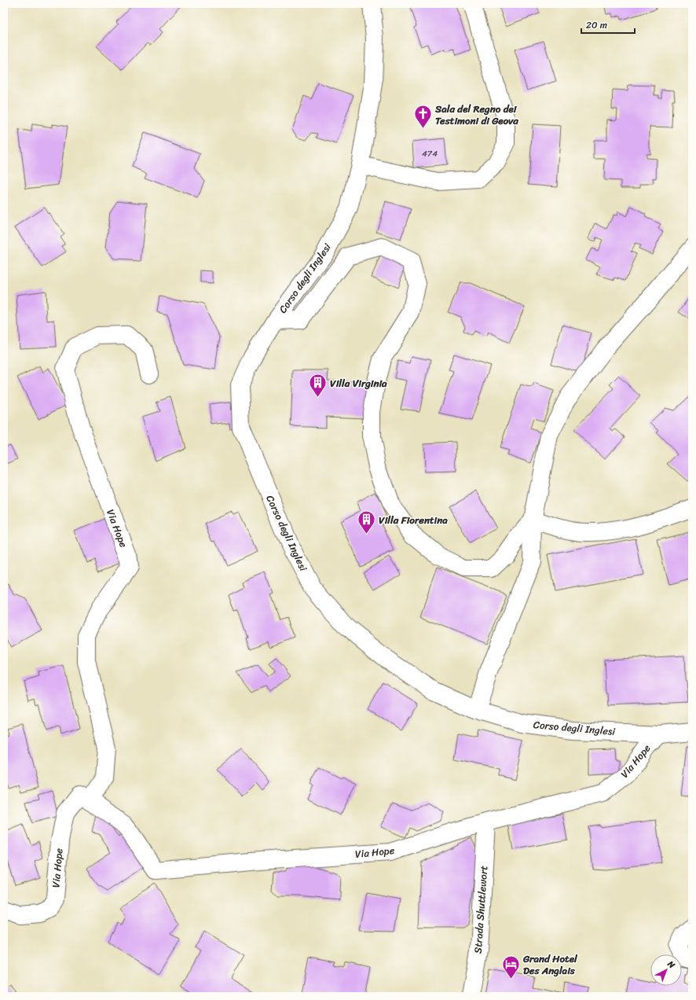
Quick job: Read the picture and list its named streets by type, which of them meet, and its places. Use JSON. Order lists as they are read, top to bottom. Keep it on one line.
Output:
{"streets":{"street":["Corso degli Inglesi","Via Hope","Strada Shuttlewort"]},"crossings":[["Corso degli Inglesi","Via Hope"],["Via Hope","Strada Shuttlewort"]],"places":{"church":["Sala del Regno dei Testimoni di Geova"],"building":["Villa Virginia","Villa Fiorentina"],"hotel":["Grand Hotel Des Anglais"]},"house_numbers":["474"],"scale_bar":"20 m","north":"top right"}
